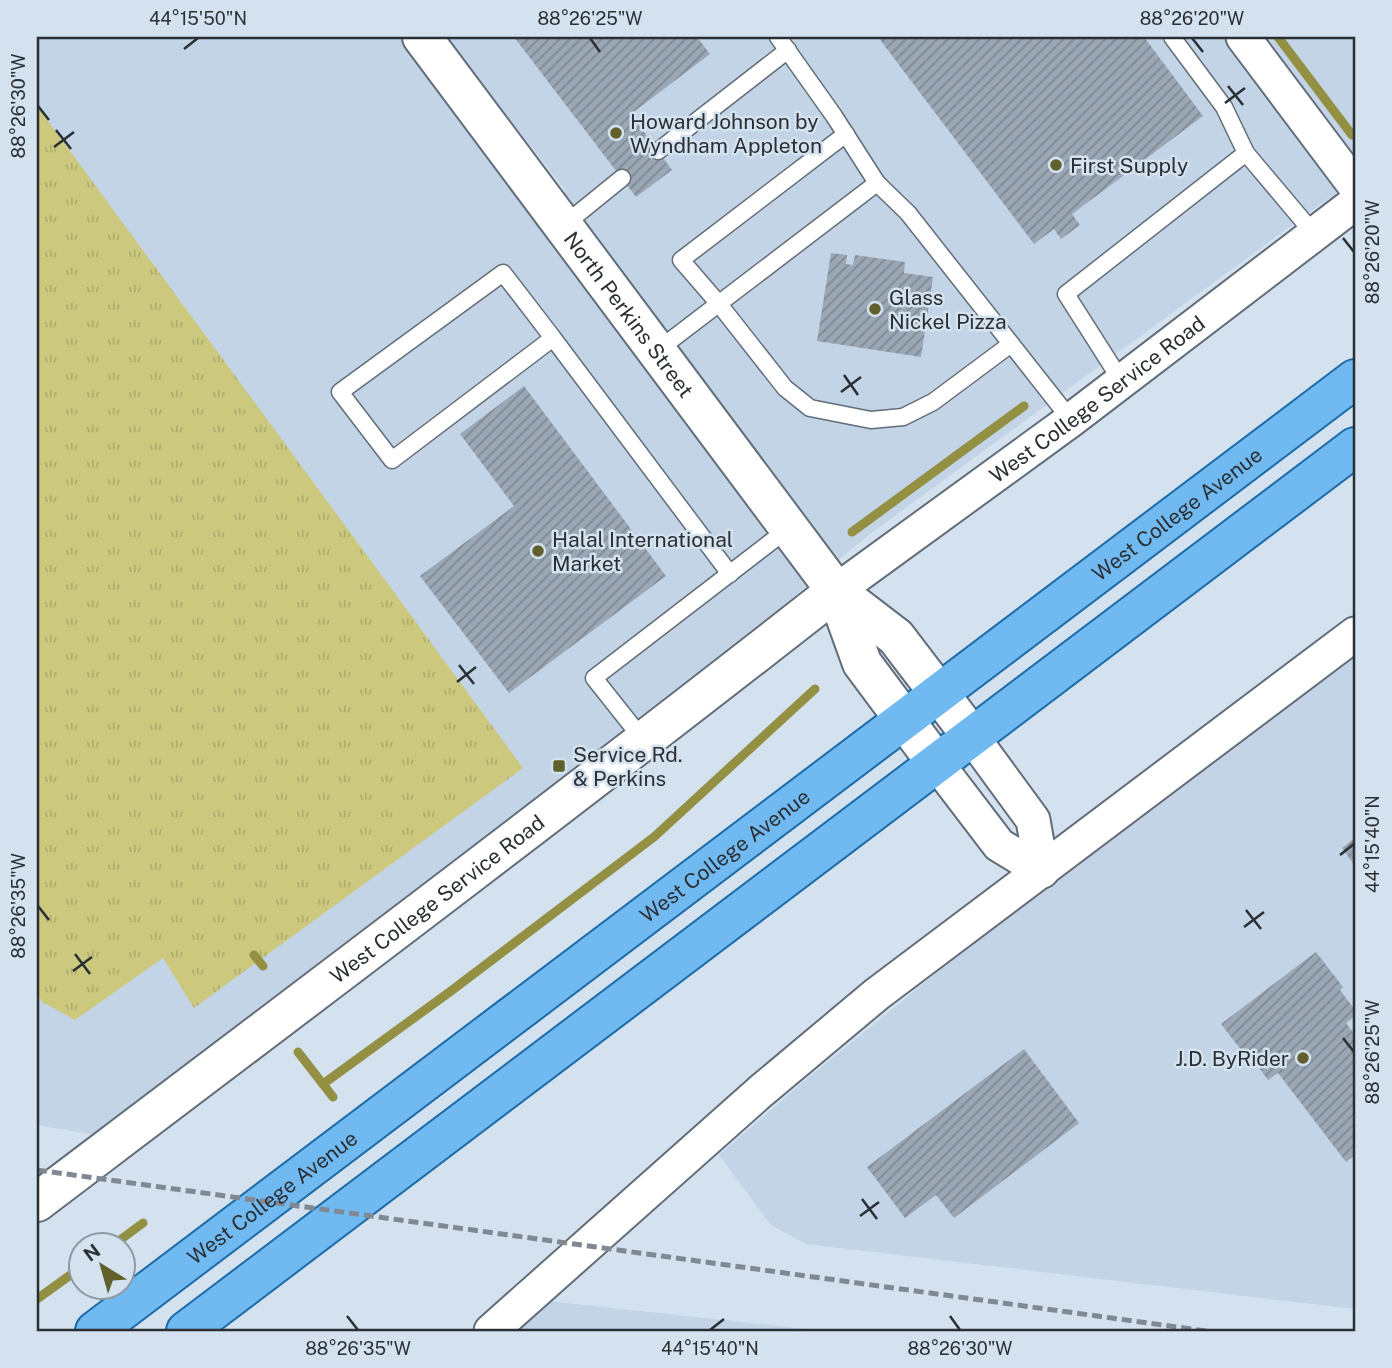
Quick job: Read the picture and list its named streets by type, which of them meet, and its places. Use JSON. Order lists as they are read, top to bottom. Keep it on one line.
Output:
{"streets":{"main road":["West College Avenue"],"street":["North Perkins Street","West College Service Road"]},"crossings":[["North Perkins Street","West College Service Road"]],"places":{"other":["Howard Johnson by Wyndham Appleton","First Supply","Glass Nickel Pizza","Halal International Market","J.D. ByRider"],"transit":["Service Rd. & Perkins"]},"north":"top left","coordinates":["44°15'50\"N","88°26'25\"W","88°26'20\"W","88°26'30\"W","44°15'40\"N","88°26'35\"W"]}
